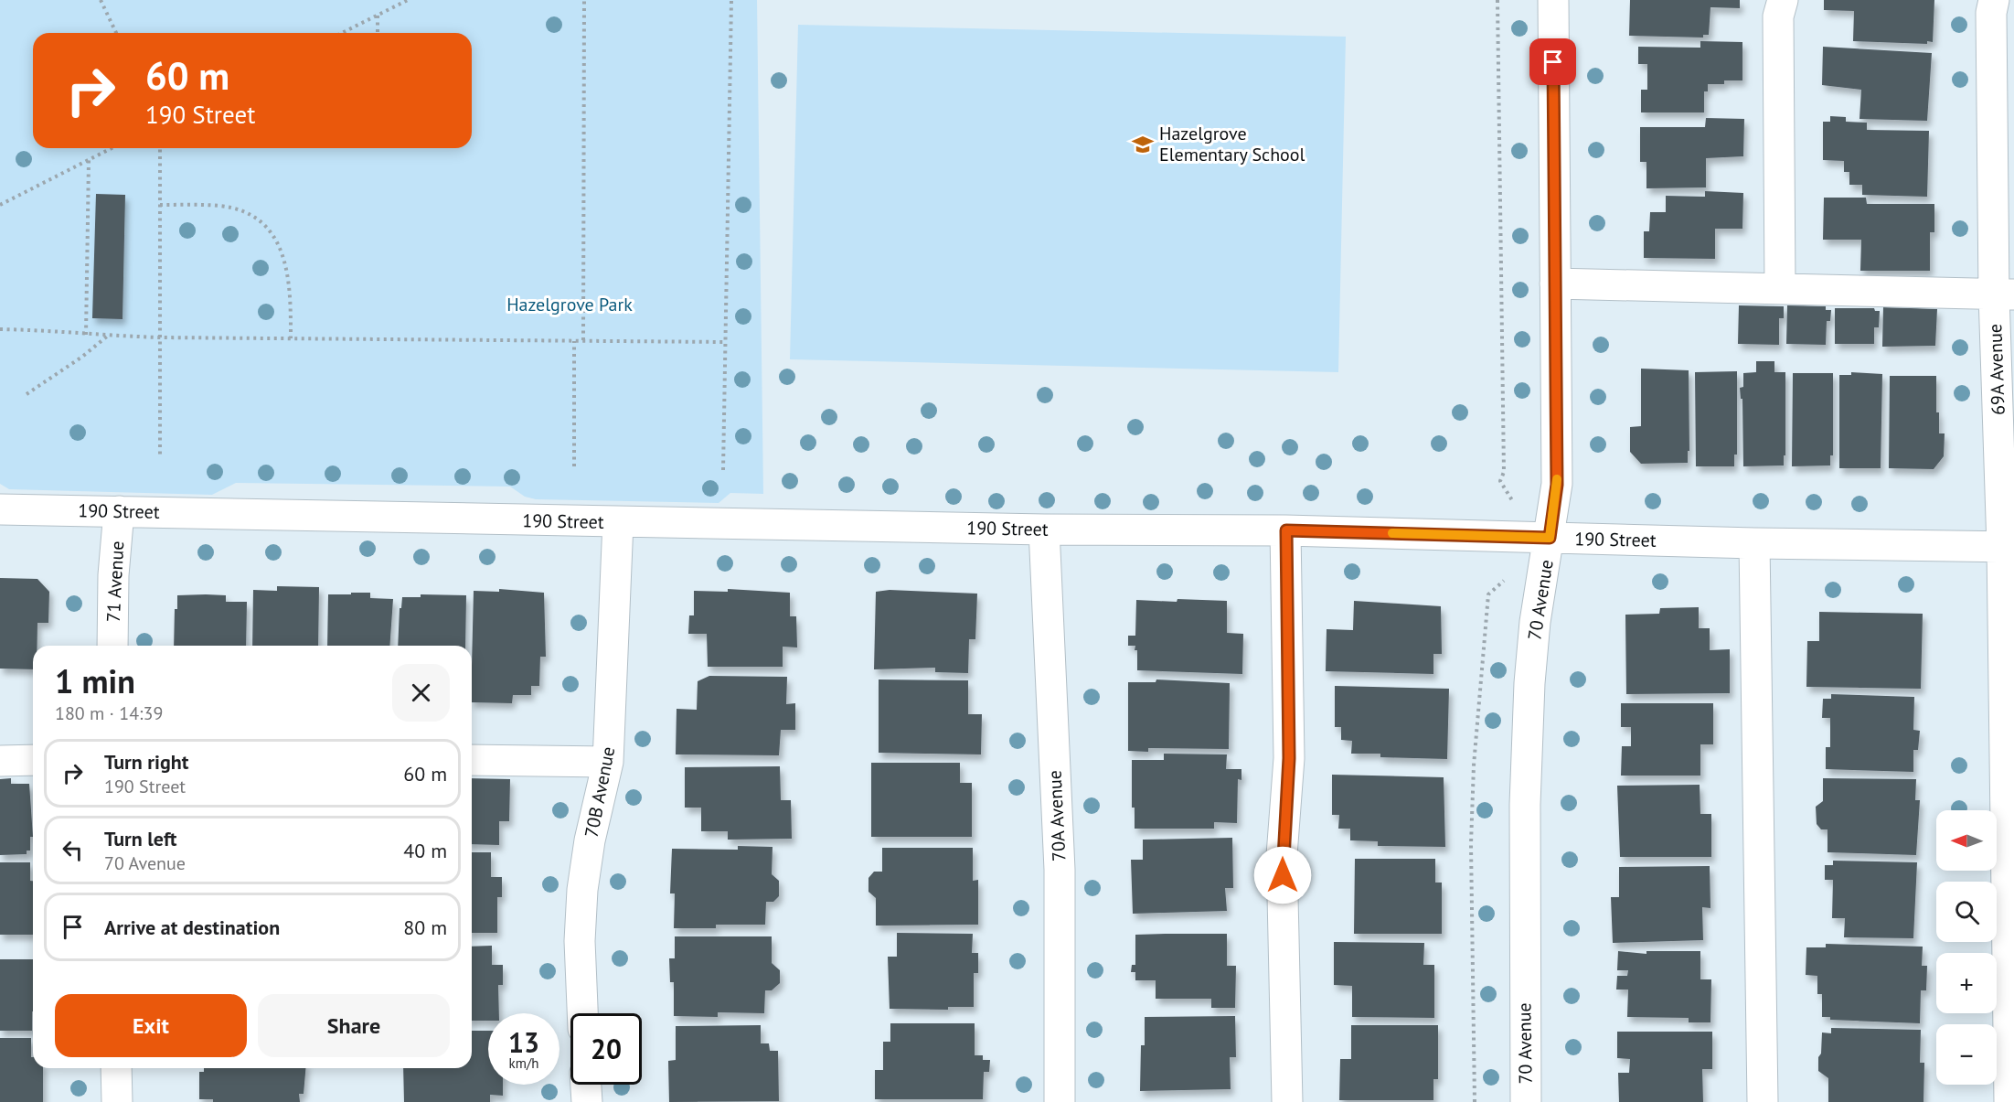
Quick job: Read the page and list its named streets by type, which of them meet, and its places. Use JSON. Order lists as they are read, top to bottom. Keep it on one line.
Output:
{"streets":{"street":["69A Avenue","190 Street","71 Avenue","70 Avenue","70B Avenue","70A Avenue"]},"crossings":[["69A Avenue","190 Street"],["190 Street","71 Avenue"],["190 Street","70 Avenue"],["190 Street","70B Avenue"],["190 Street","70A Avenue"]],"parks":["Hazelgrove Park"],"places":{"school or university":["Hazelgrove Elementary School"]},"north":"left","page":{"turn":["60 m","190 Street"],"heading":["1 min","180 m · 14:39"],"list":[{"name":"Turn right","note":"190 Street","value":"60 m"},{"name":"Turn left","note":"70 Avenue","value":"40 m"},{"name":"Arrive at destination","value":"80 m"}],"map_buttons":["+","−"],"buttons":["Exit","Share"],"speed":"13 km/h","limit":"20"}}
